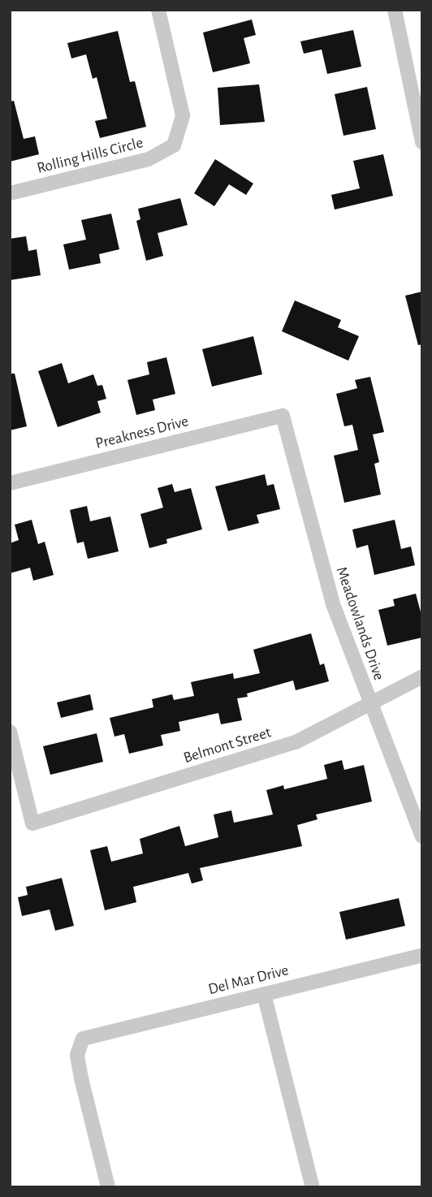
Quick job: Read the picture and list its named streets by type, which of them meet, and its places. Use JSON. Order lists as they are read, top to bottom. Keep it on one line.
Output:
{"streets":{"street":["Rolling Hills Circle","Preakness Drive","Meadowlands Drive","Belmont Street","Del Mar Drive"]},"crossings":[["Preakness Drive","Meadowlands Drive"],["Meadowlands Drive","Belmont Street"]]}
